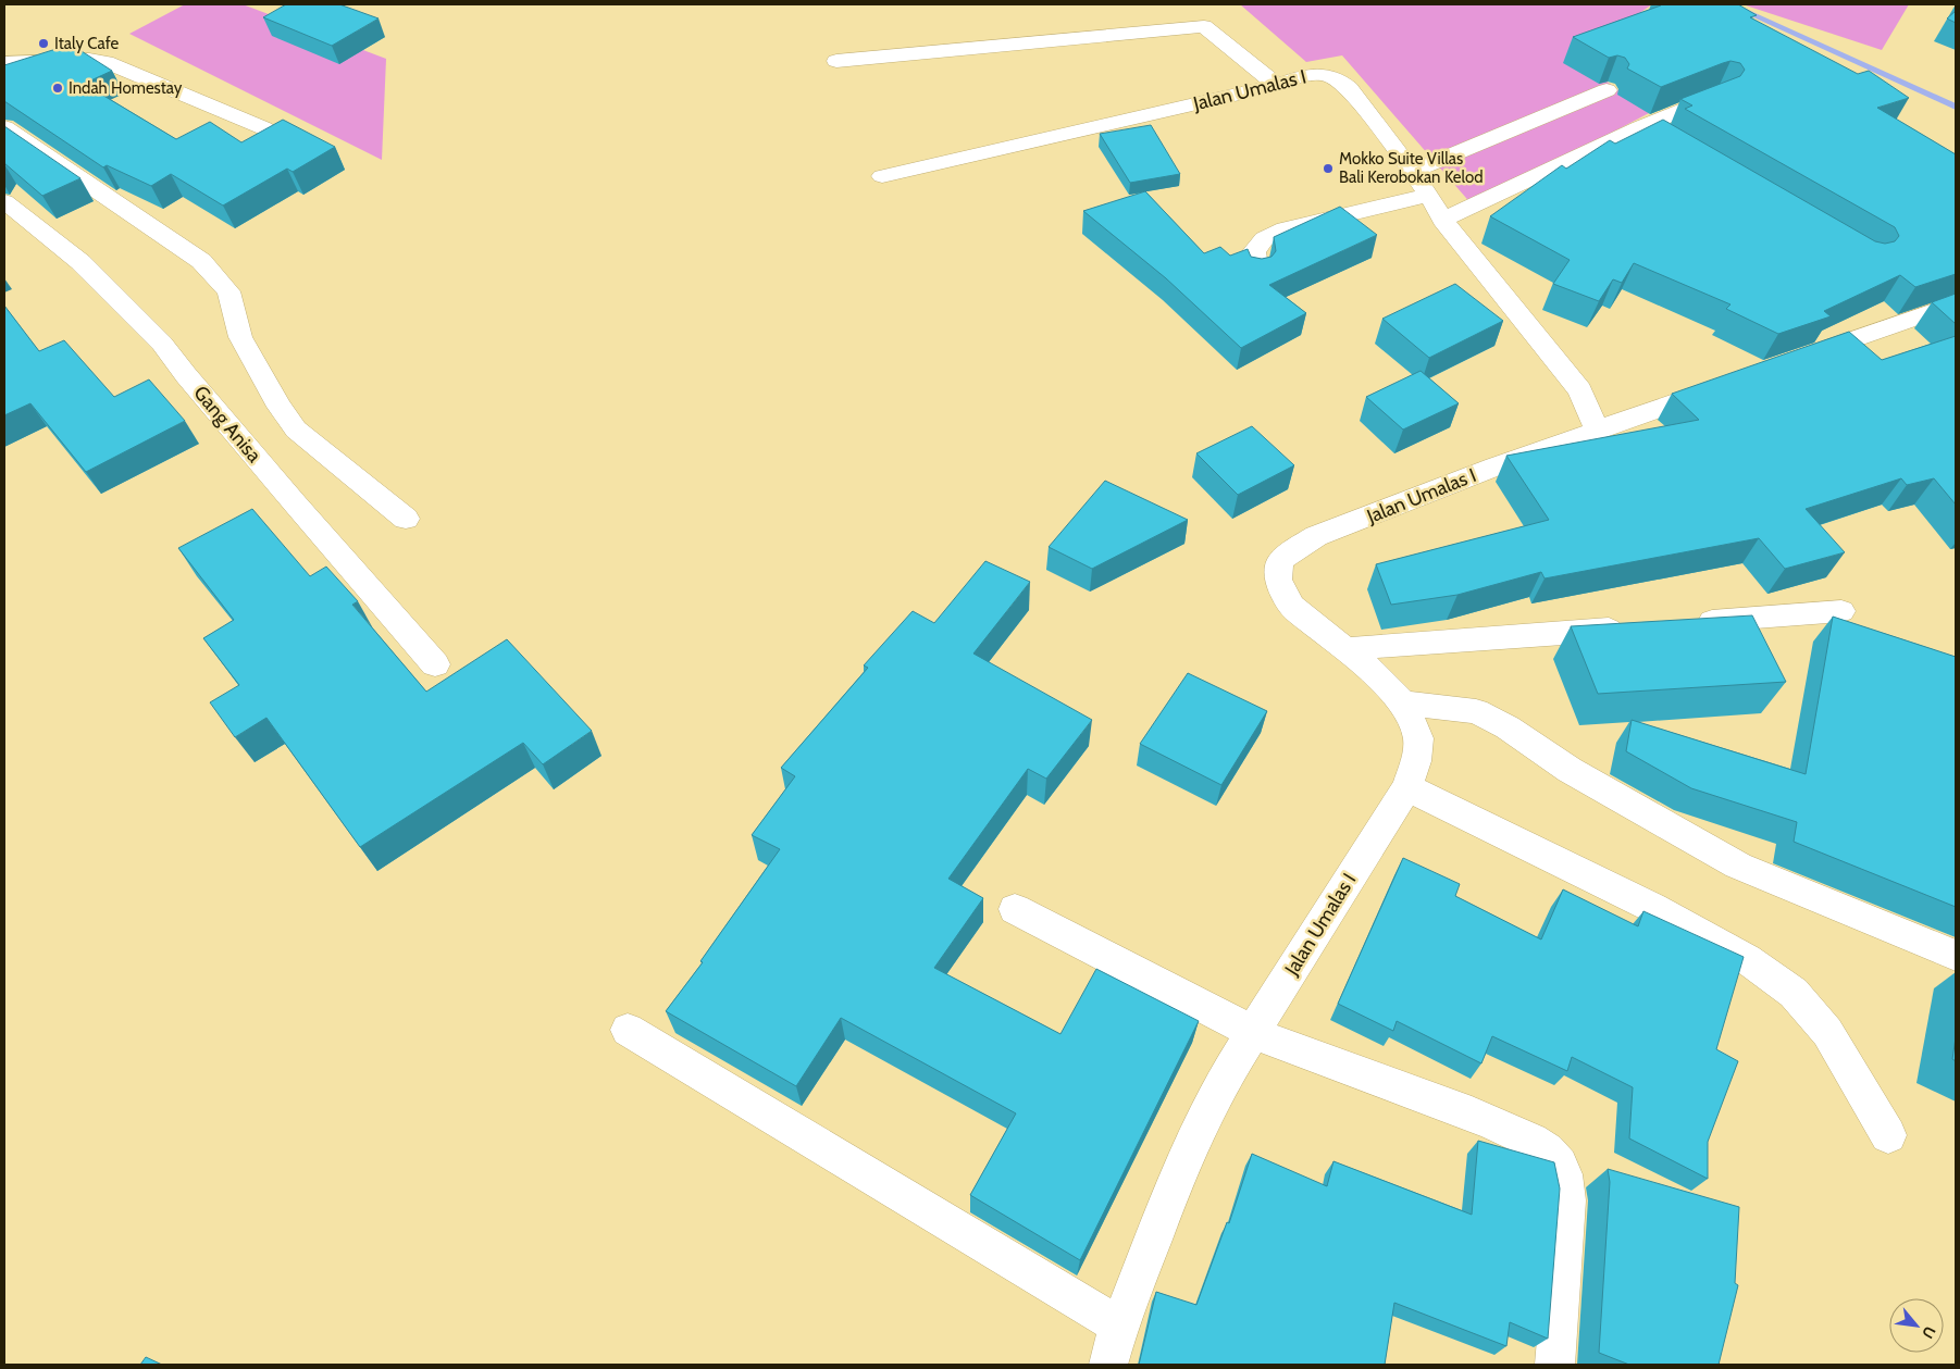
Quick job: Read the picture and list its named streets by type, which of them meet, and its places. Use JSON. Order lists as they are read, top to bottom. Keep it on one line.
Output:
{"streets":{"street":["Jalan Umalas I","Gang Anisa"]},"places":["Italy Cafe","Indah Homestay","Mokko Suite Villas Bali Kerobokan Kelod"],"north":"bottom right"}
